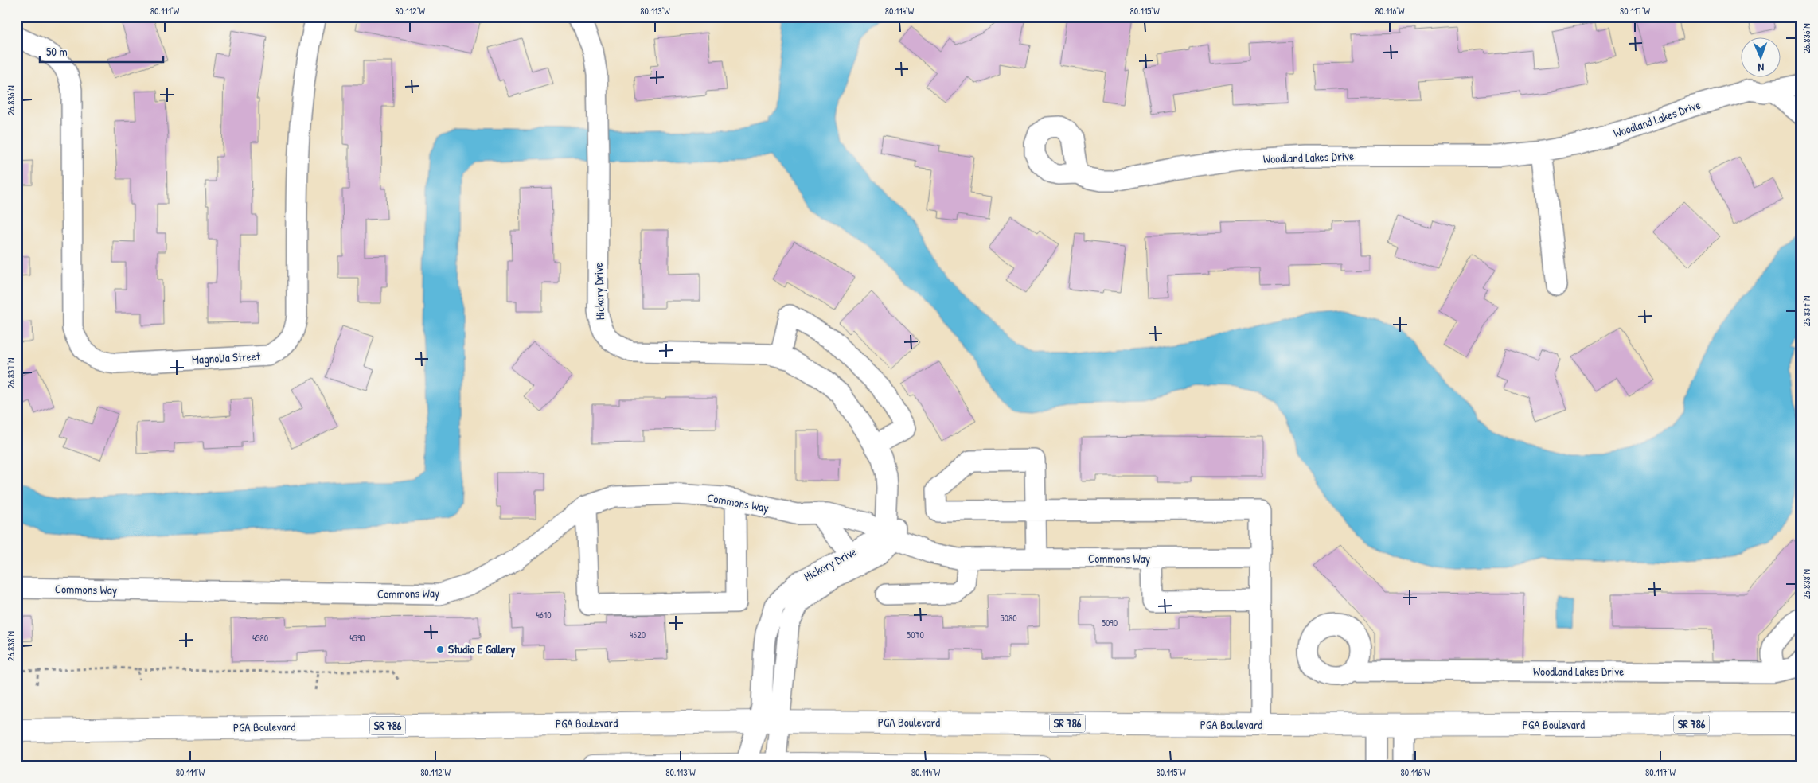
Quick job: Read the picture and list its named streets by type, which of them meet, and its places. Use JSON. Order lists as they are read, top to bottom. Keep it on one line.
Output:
{"streets":{"main road":["PGA Boulevard","SR 786"],"street":["Woodland Lakes Drive","Hickory Drive","Magnolia Street","Commons Way"]},"crossings":[["Hickory Drive","Commons Way"],["Hickory Drive","PGA Boulevard"]],"places":["Studio E Gallery"],"house_numbers":["4610","5080","5090","4620","5070","4580","4590"],"scale_bar":"50 m","north":"bottom","coordinates":["80.111°W","80.112°W","80.113°W","80.114°W","80.115°W","80.116°W","80.117°W","26.836°N","26.837°N","26.838°N"]}
